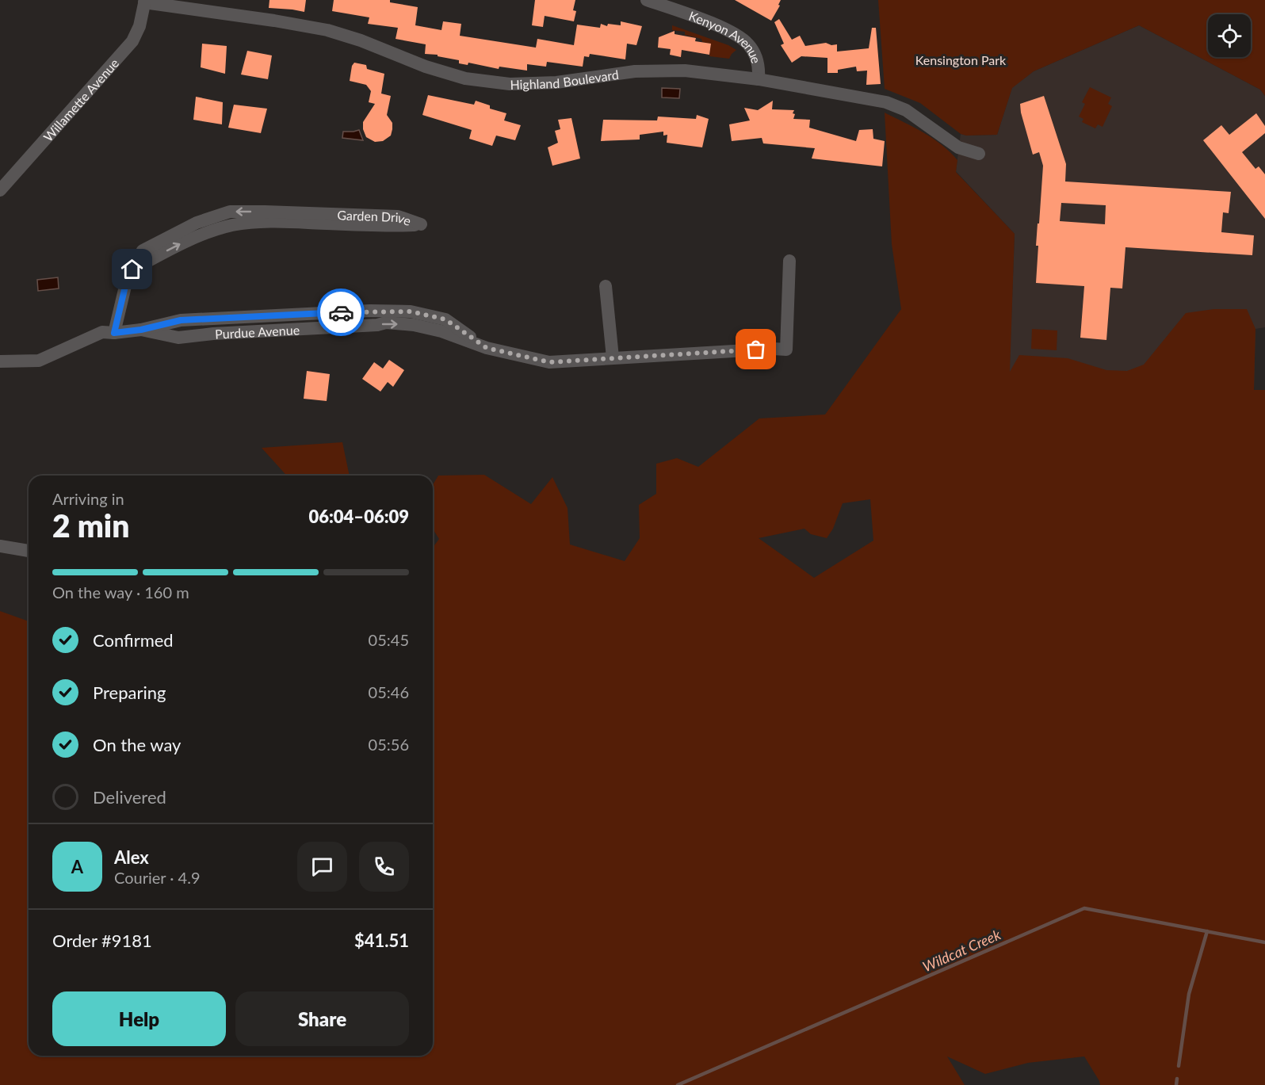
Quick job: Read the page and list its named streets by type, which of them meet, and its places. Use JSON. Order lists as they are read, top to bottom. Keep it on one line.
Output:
{"streets":{"street":["Kenyon Avenue","Highland Boulevard","Willamette Avenue","Garden Drive","Purdue Avenue"]},"crossings":[["Kenyon Avenue","Highland Boulevard"],["Highland Boulevard","Willamette Avenue"],["Garden Drive","Purdue Avenue"]],"water":["Wildcat Creek"],"parks":["Kensington Park"],"page":{"heading":["2 min","Arriving in","06:04–06:09"],"panel":["Alex","Courier · 4.9","Order #9181","$41.51"],"bar":"On the way · 160 m","list":[["Confirmed","05:45"],["Preparing","05:46"],["On the way","05:56"],"Delivered"],"round":"A","buttons":["Help","Share"]}}
